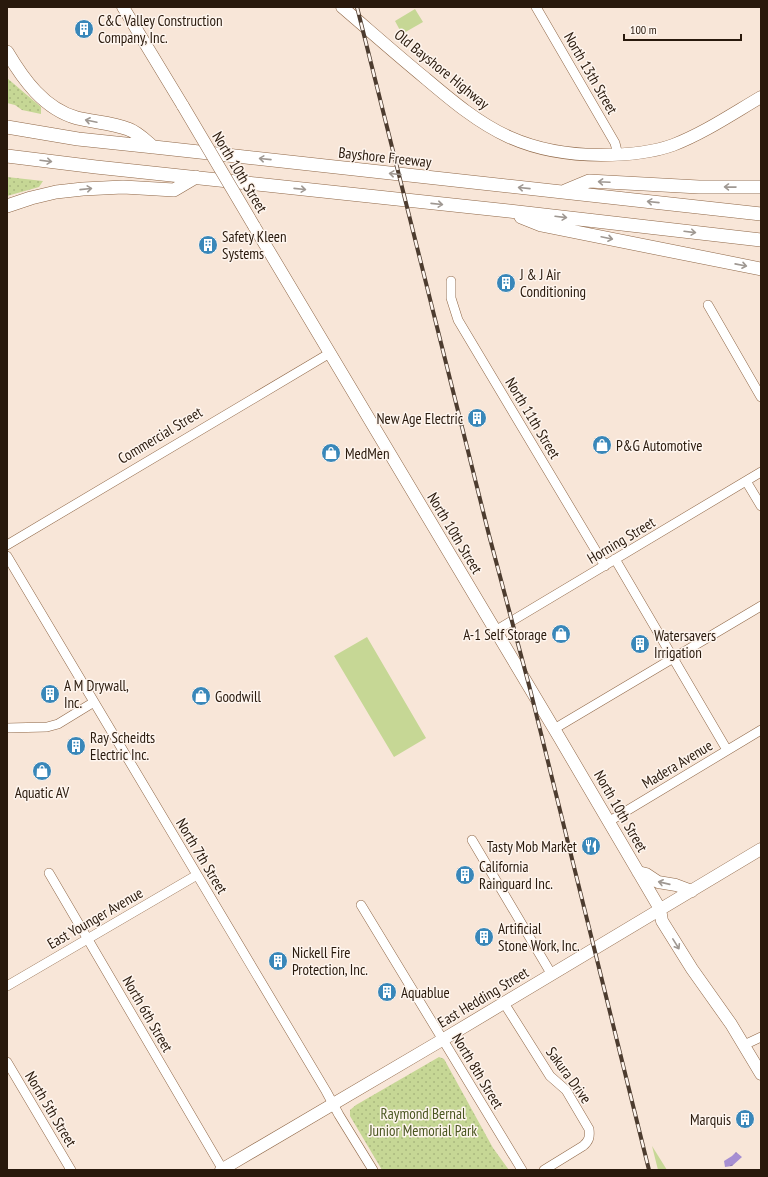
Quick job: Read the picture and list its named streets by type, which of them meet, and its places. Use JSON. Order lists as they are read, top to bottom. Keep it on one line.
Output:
{"streets":{"highway":["Bayshore Freeway"],"main road":["Old Bayshore Highway","North 10th Street","East Hedding Street"],"street":["North 13th Street","North 11th Street","Commercial Street","Horning Street","Madera Avenue","North 7th Street","East Younger Avenue","North 6th Street","North 8th Street","Sakura Drive","North 5th Street"]},"crossings":[["Old Bayshore Highway","North 13th Street"],["North 10th Street","Commercial Street"],["North 10th Street","Horning Street"],["North 10th Street","Madera Avenue"],["North 10th Street","East Hedding Street"],["North 11th Street","Horning Street"],["North 7th Street","East Younger Avenue"],["North 7th Street","East Hedding Street"],["East Younger Avenue","North 6th Street"],["East Hedding Street","North 6th Street"],["East Hedding Street","North 8th Street"],["East Hedding Street","Sakura Drive"]],"parks":["Raymond Bernal Junior Memorial Park"],"places":{"building":["C&C Valley Construction Company, Inc.","Safety Kleen Systems","J & J Air Conditioning","New Age Electric","Watersavers Irrigation","A M Drywall, Inc.","Ray Scheidts Electric Inc.","California Rainguard Inc.","Artificial Stone Work, Inc.","Nickell Fire Protection, Inc.","Aquablue","Marquis"],"shop":["P&G Automotive","MedMen","A-1 Self Storage","Goodwill","Aquatic AV"],"restaurant":["Tasty Mob Market"]},"scale_bar":"100 m"}
